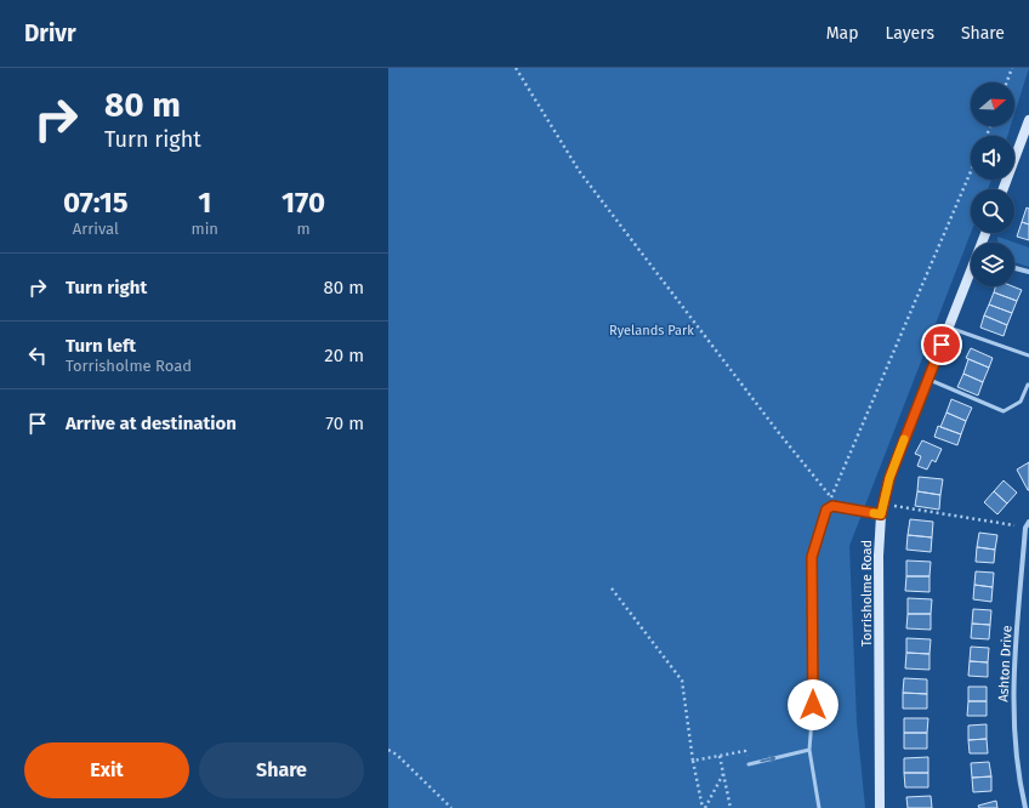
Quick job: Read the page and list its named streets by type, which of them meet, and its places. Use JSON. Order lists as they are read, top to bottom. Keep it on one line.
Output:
{"streets":{"main road":["Torrisholme Road"],"street":["Ashton Drive"]},"parks":["Ryelands Park"],"north":"right","page":{"header":"Drivr","nav":["Map","Layers","Share"],"turn":["80 m","Turn right"],"eta":["07:15","Arrival","1","min","170","m"],"list":[{"name":"Turn right","value":"80 m"},{"name":"Turn left","note":"Torrisholme Road","value":"20 m"},{"name":"Arrive at destination","value":"70 m"}],"buttons":["Exit","Share"]}}
